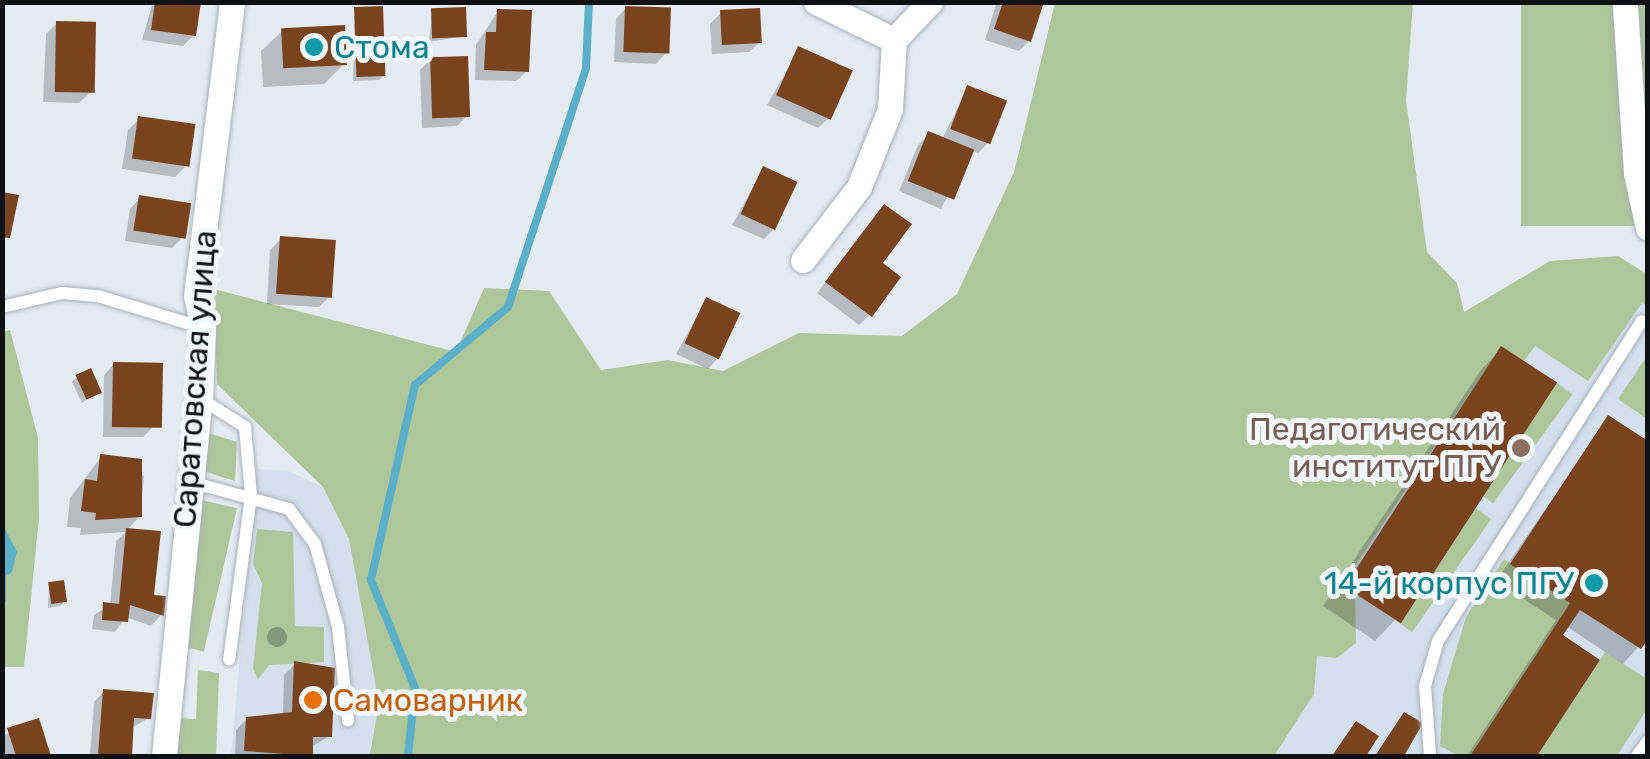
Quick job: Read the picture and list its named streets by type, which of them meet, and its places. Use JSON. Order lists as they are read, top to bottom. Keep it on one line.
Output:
{"streets":{"street":["Саратовская улица"]},"places":["Стома","Педагогический институт ПГУ","14-й корпус ПГУ","Самоварник"]}
